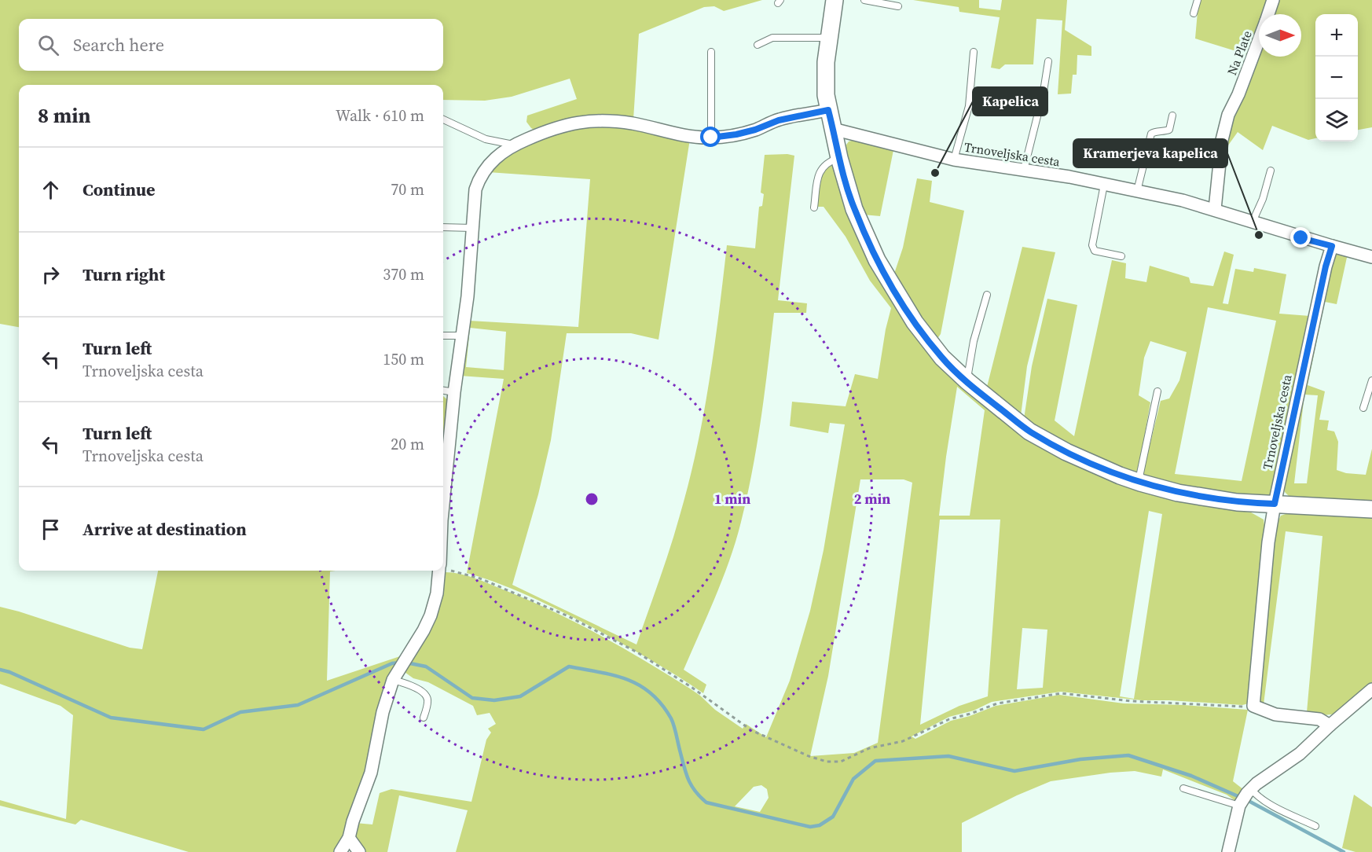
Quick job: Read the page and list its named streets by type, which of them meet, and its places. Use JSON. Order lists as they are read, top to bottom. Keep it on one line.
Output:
{"streets":{"street":["Na Plate","Trnoveljska cesta"]},"crossings":[["Na Plate","Trnoveljska cesta"]],"places":["Kapelica","Kramerjeva kapelica"],"north":"right","page":{"map_buttons":["+","−"],"search":"Search here","heading":["8 min","Walk · 610 m"],"list":[["Continue","70 m"],["Turn right","370 m"],["Turn left","Trnoveljska cesta","150 m"],["Turn left","Trnoveljska cesta","20 m"],"Arrive at destination"]},"rings":["1 min","2 min"]}
